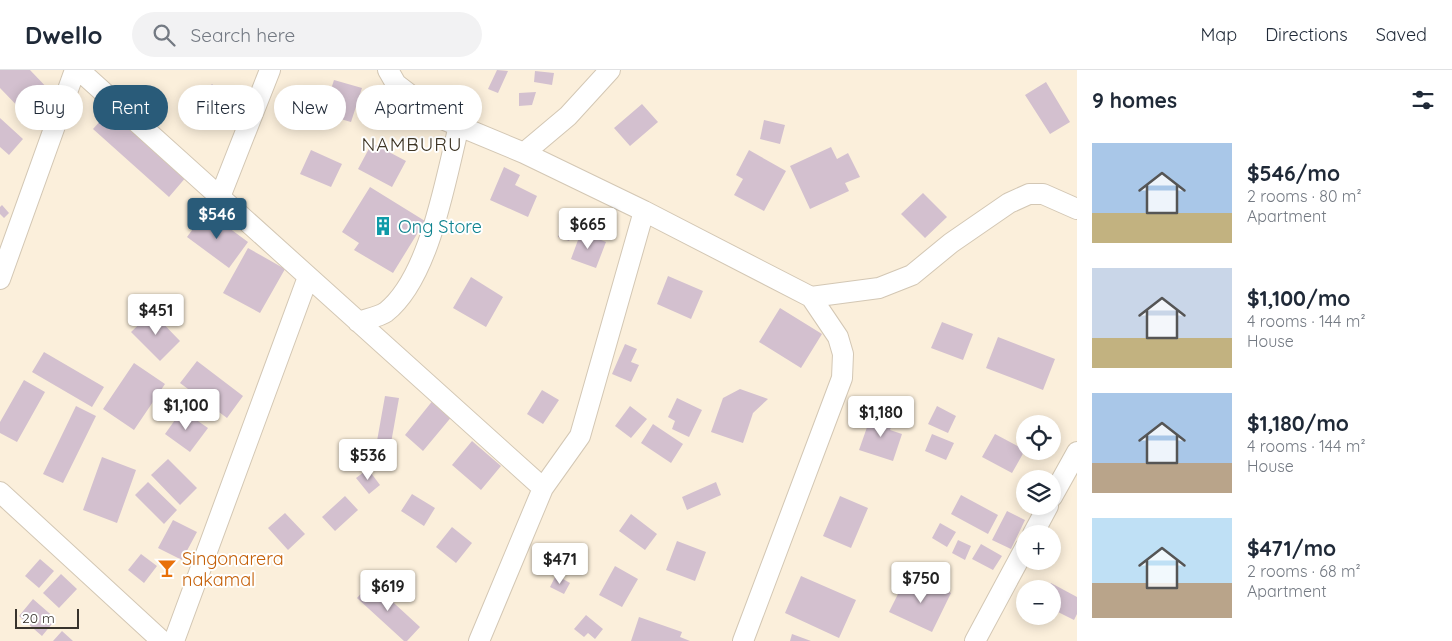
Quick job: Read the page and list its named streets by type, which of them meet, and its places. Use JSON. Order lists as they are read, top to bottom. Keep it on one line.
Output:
{"districts":["NAMBURU"],"places":{"building":["Ong Store"],"bar":["Singonarera nakamal"]},"scale_bar":"20 m","page":{"header":"Dwello","search":"Search here","nav":["Map","Directions","Saved"],"heading":"9 homes","chip":["Buy","Rent","Filters","New","Apartment"],"list":[{"name":"$546/mo","note":"2 rooms · 80 m² · Apartment"},{"name":"$1,100/mo","note":"4 rooms · 144 m² · House"},{"name":"$1,180/mo","note":"4 rooms · 144 m² · House"},{"name":"$471/mo","note":"2 rooms · 68 m² · Apartment"}],"price":["$546","$665","$451","$1,100","$1,180","$536","$471","$750","$619"],"map_buttons":["+","−"],"scale":"20 m"}}
